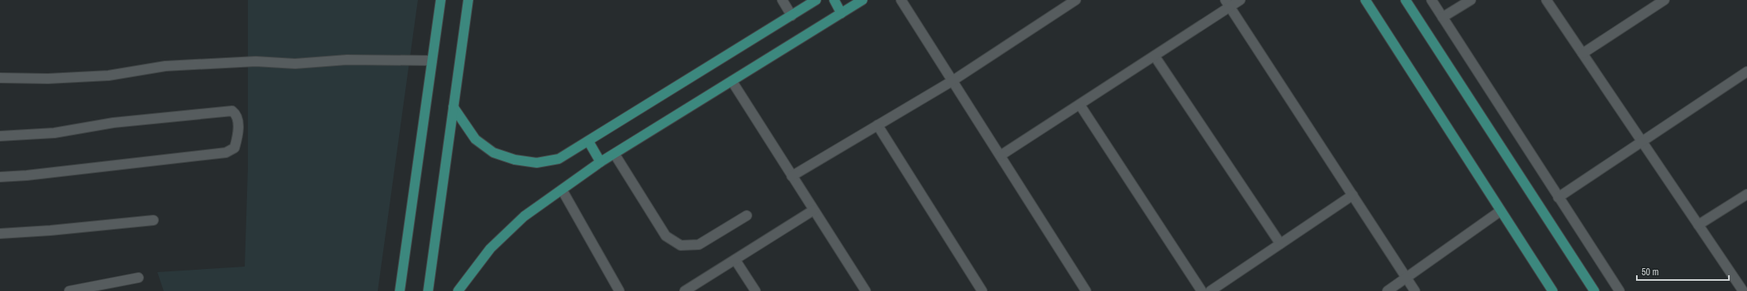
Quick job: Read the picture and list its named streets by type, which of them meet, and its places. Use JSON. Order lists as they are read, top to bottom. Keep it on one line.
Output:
{"scale_bar":"50 m"}
